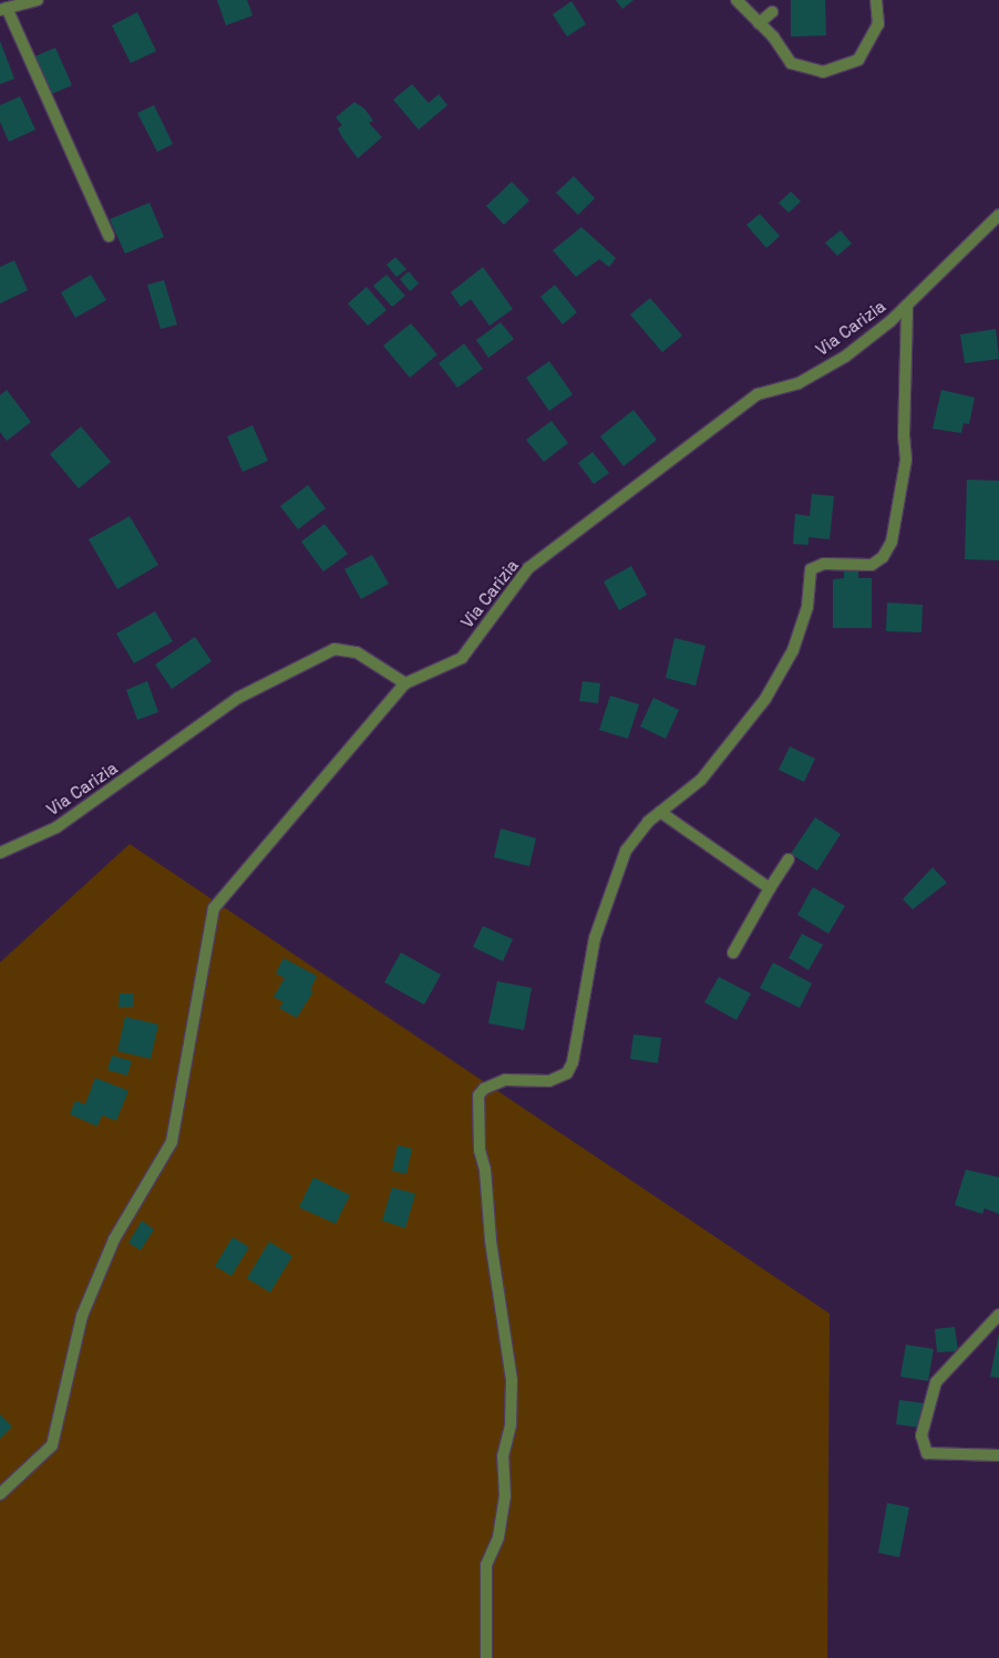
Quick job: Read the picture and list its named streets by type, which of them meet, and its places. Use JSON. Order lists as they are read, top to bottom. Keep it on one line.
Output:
{"streets":{"street":["Via Carizia"]}}
